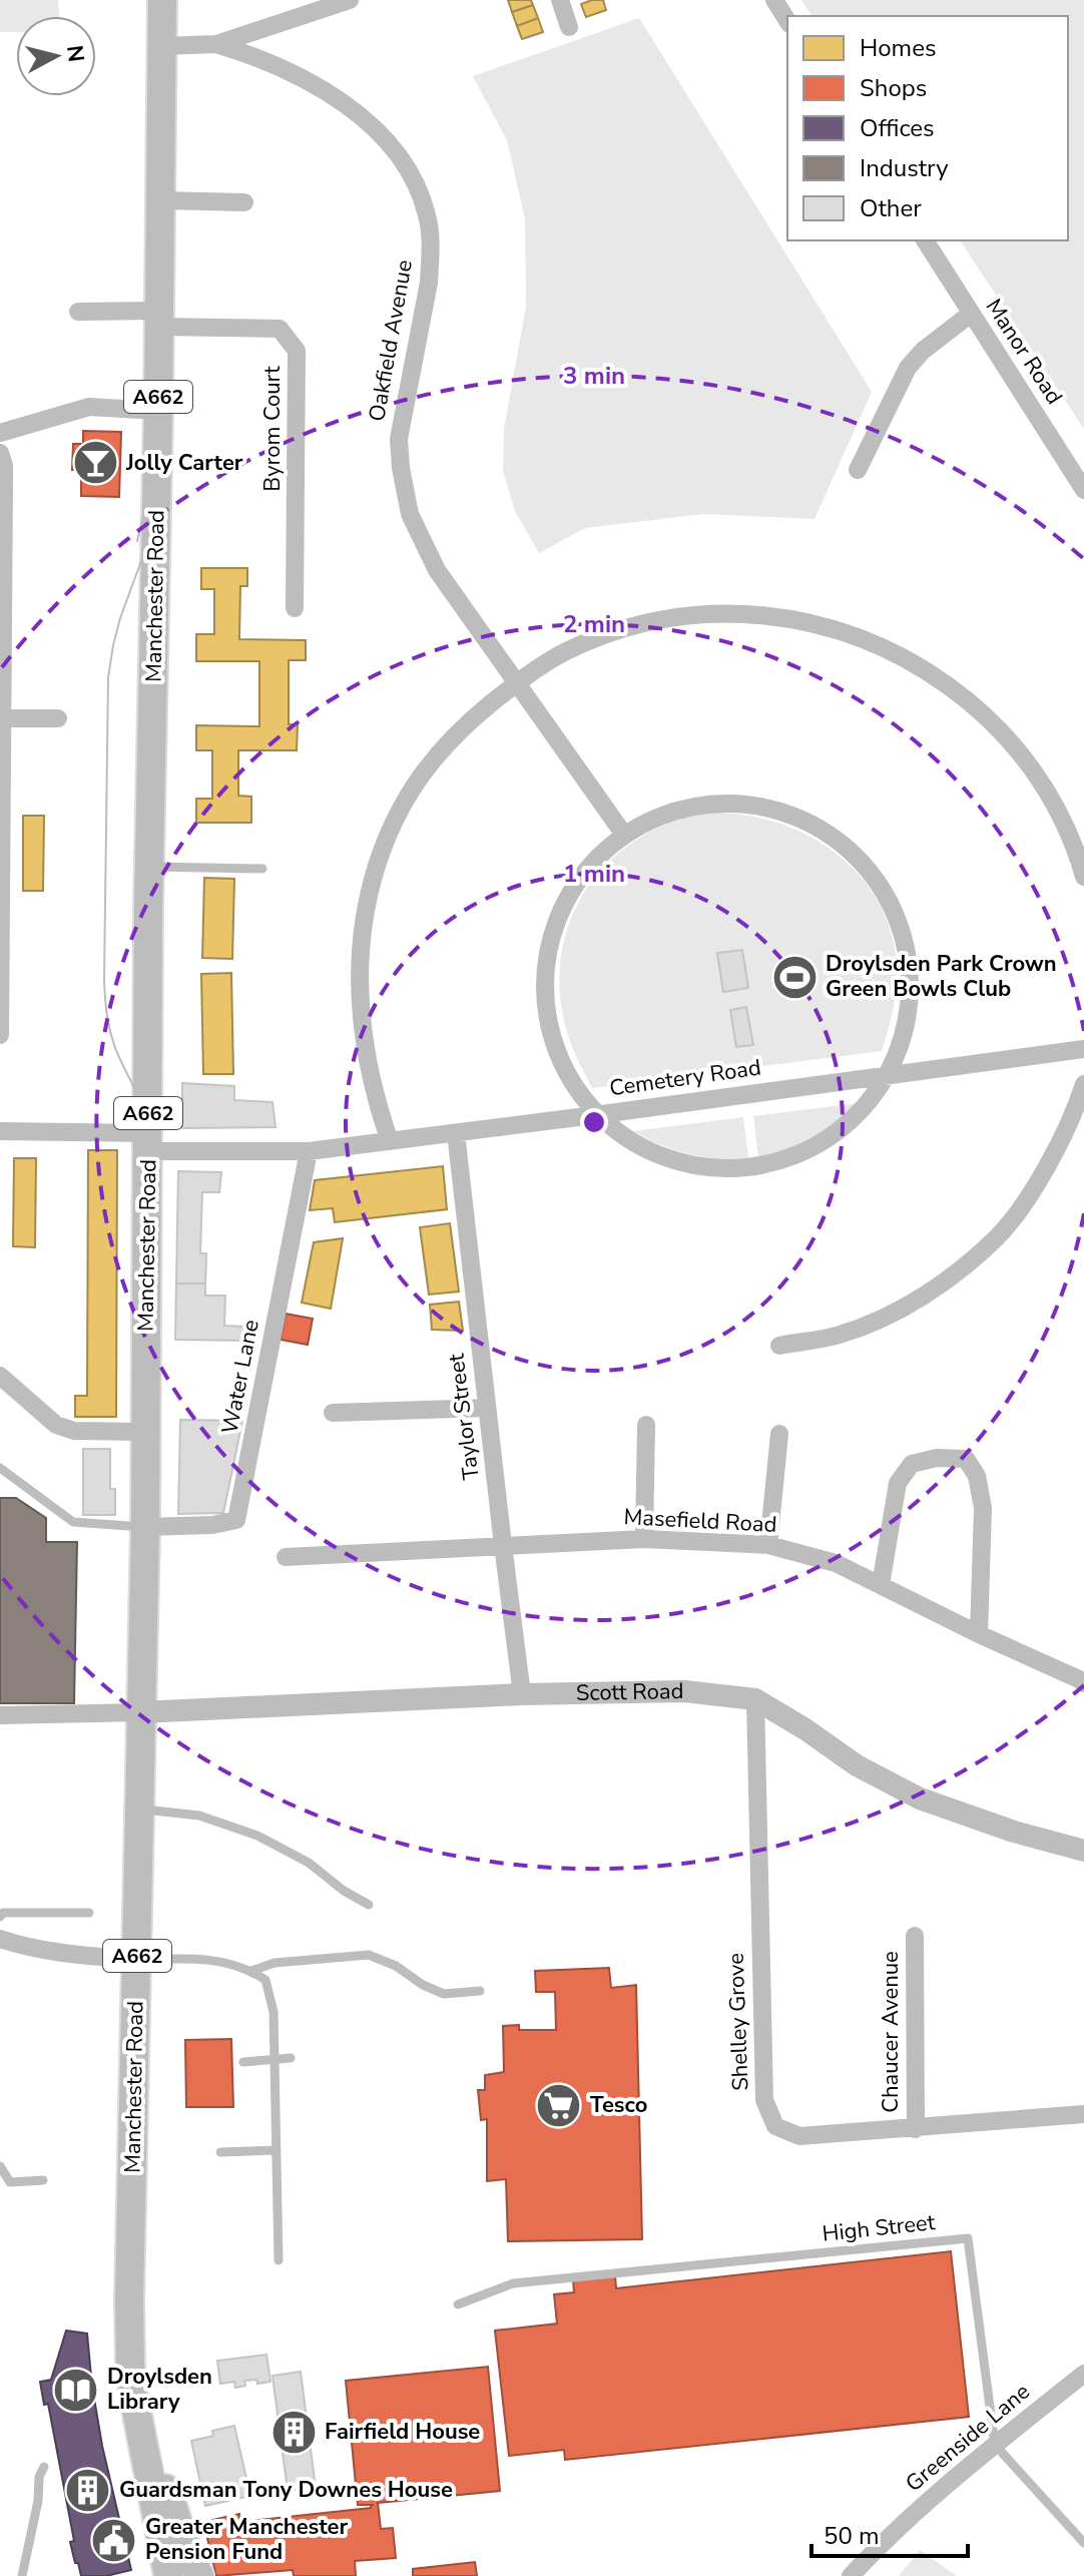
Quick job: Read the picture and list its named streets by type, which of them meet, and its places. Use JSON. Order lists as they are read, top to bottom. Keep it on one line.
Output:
{"streets":{"main road":["A662","Manchester Road"],"street":["Oakfield Avenue","Manor Road","Byrom Court","Cemetery Road","Water Lane","Taylor Street","Masefield Road","Scott Road","Shelley Grove","Chaucer Avenue","Greenside Lane"],"lane":["High Street"]},"crossings":[["Byrom Court","Manchester Road"],["Manchester Road","Cemetery Road"],["Manchester Road","Water Lane"],["Manchester Road","Scott Road"],["Cemetery Road","Water Lane"],["Cemetery Road","Taylor Street"],["Taylor Street","Masefield Road"],["Taylor Street","Scott Road"],["Scott Road","Shelley Grove"],["Shelley Grove","Chaucer Avenue"],["High Street","Greenside Lane"]],"places":{"bar":["Jolly Carter"],"sports":["Droylsden Park Crown Green Bowls Club"],"supermarket":["Tesco"],"library":["Droylsden Library"],"building":["Fairfield House","Guardsman Tony Downes House"],"public building":["Greater Manchester Pension Fund"]},"legend":["Homes","Shops","Offices","Industry","Other"],"scale_bar":"50 m","north":"right","rings":["3 min","2 min","1 min"]}
